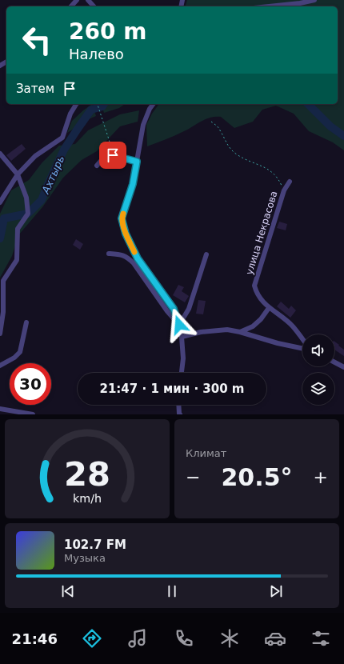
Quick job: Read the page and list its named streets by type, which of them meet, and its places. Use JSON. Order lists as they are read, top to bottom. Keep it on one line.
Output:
{"streets":{"street":["улица Некрасова"]},"water":["Ахтырь"],"page":{"turn":["260 m","Налево"],"then":"Затем","limit":"30","trip":"21:47 · 1 мин · 300 m","tile":"Климат","heat":["−","20.5°","+"],"song":["102.7 FM","Музыка"],"tabs":"21:46","gauge":["28","km/h"]}}
